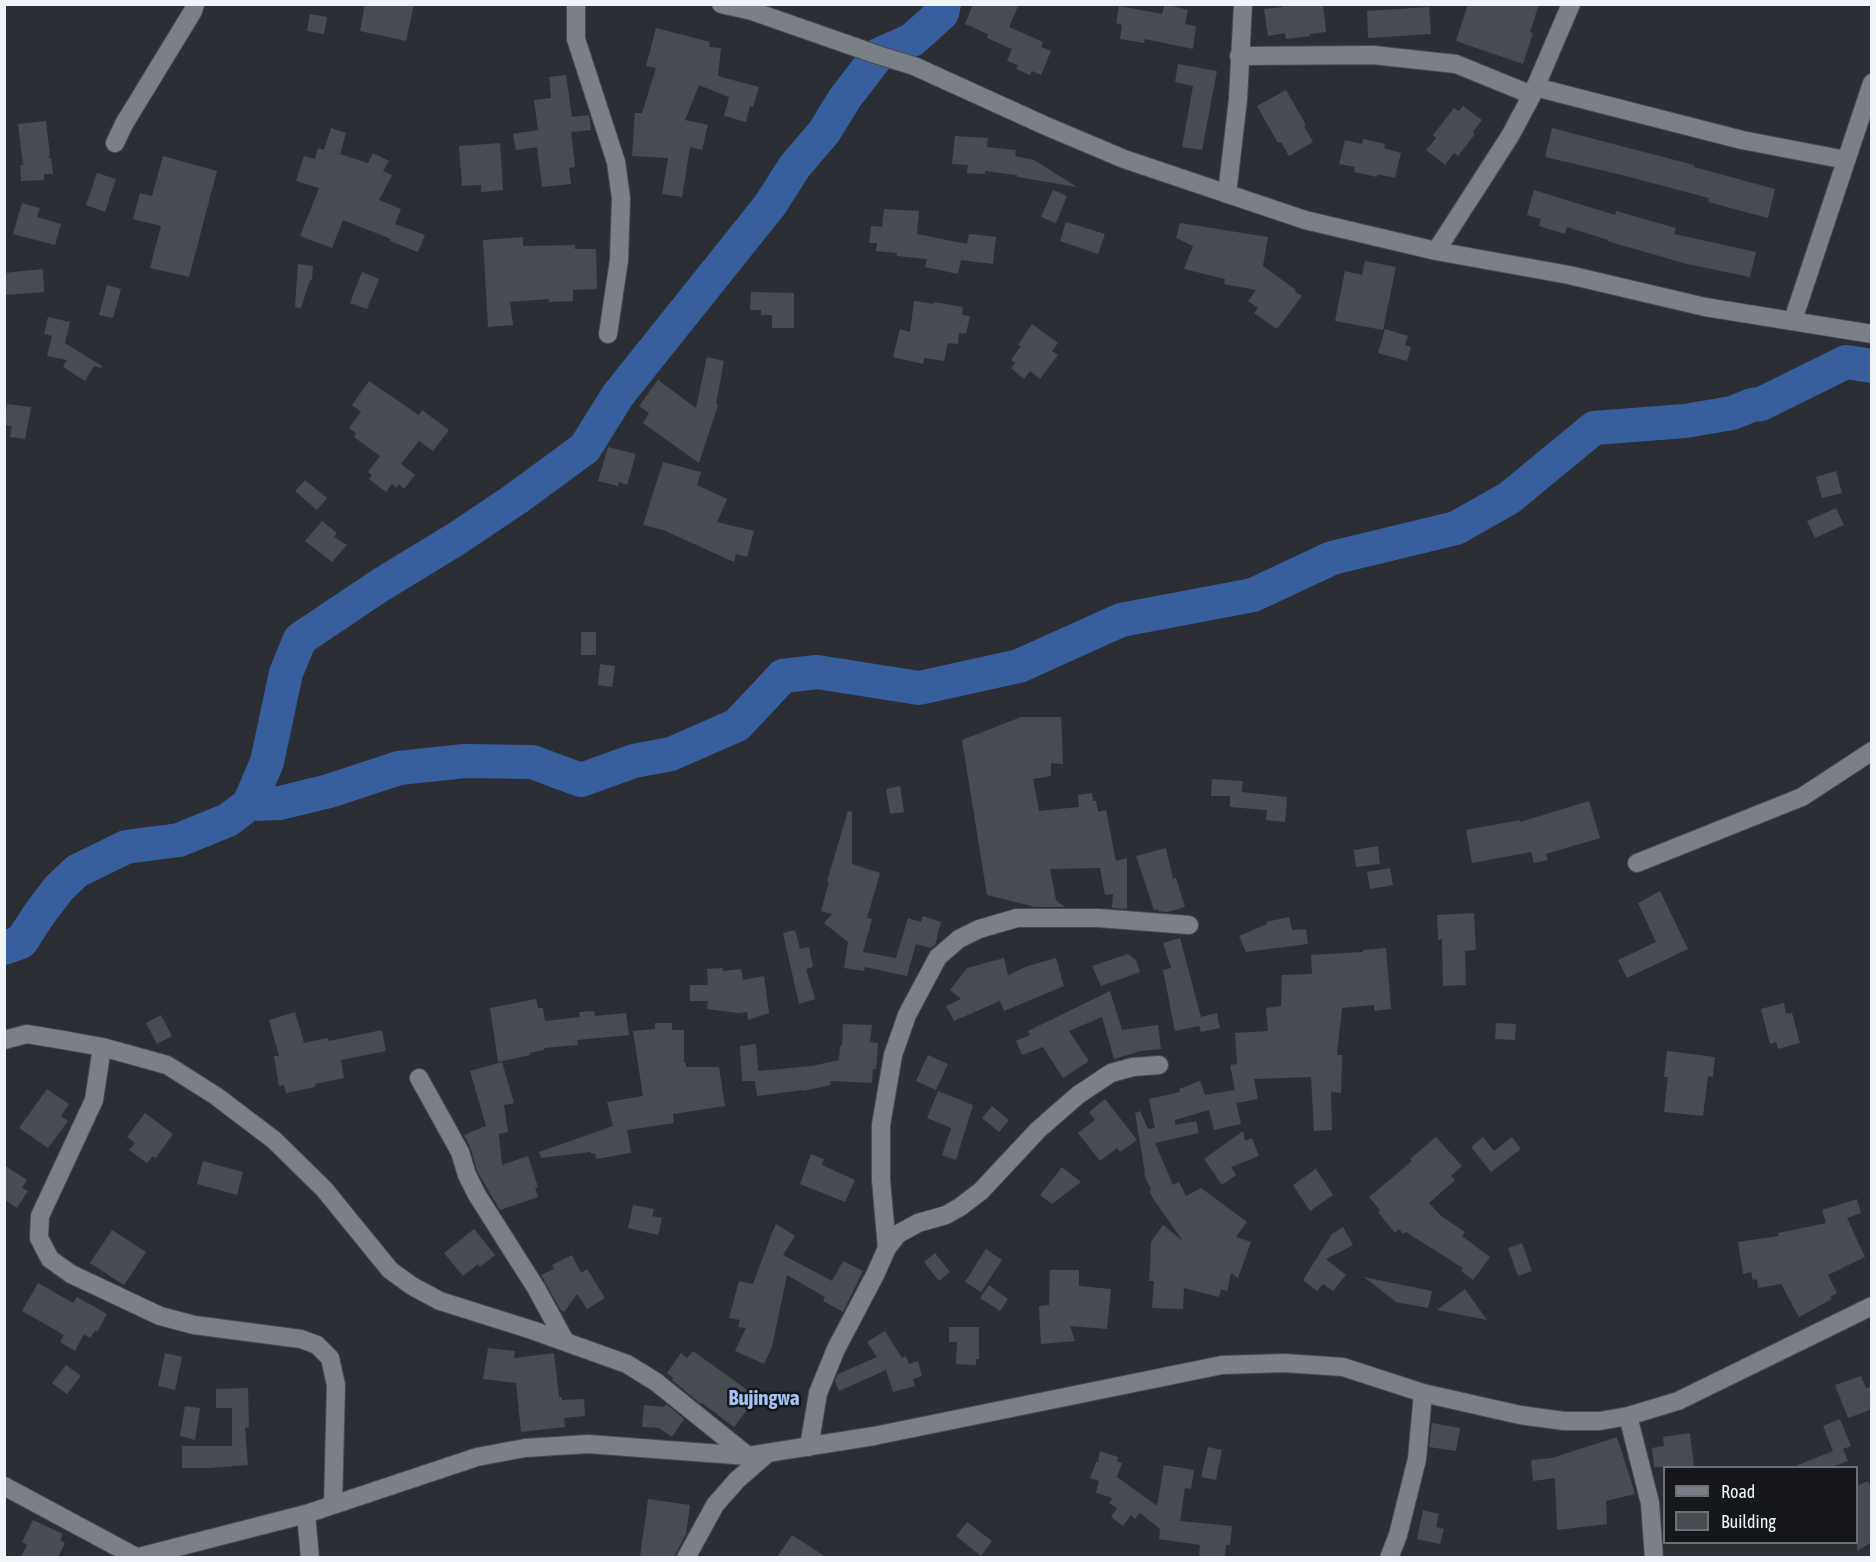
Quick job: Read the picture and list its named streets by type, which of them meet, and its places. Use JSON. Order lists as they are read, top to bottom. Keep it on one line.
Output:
{"districts":["Bujingwa"],"legend":["Road","Building"]}
